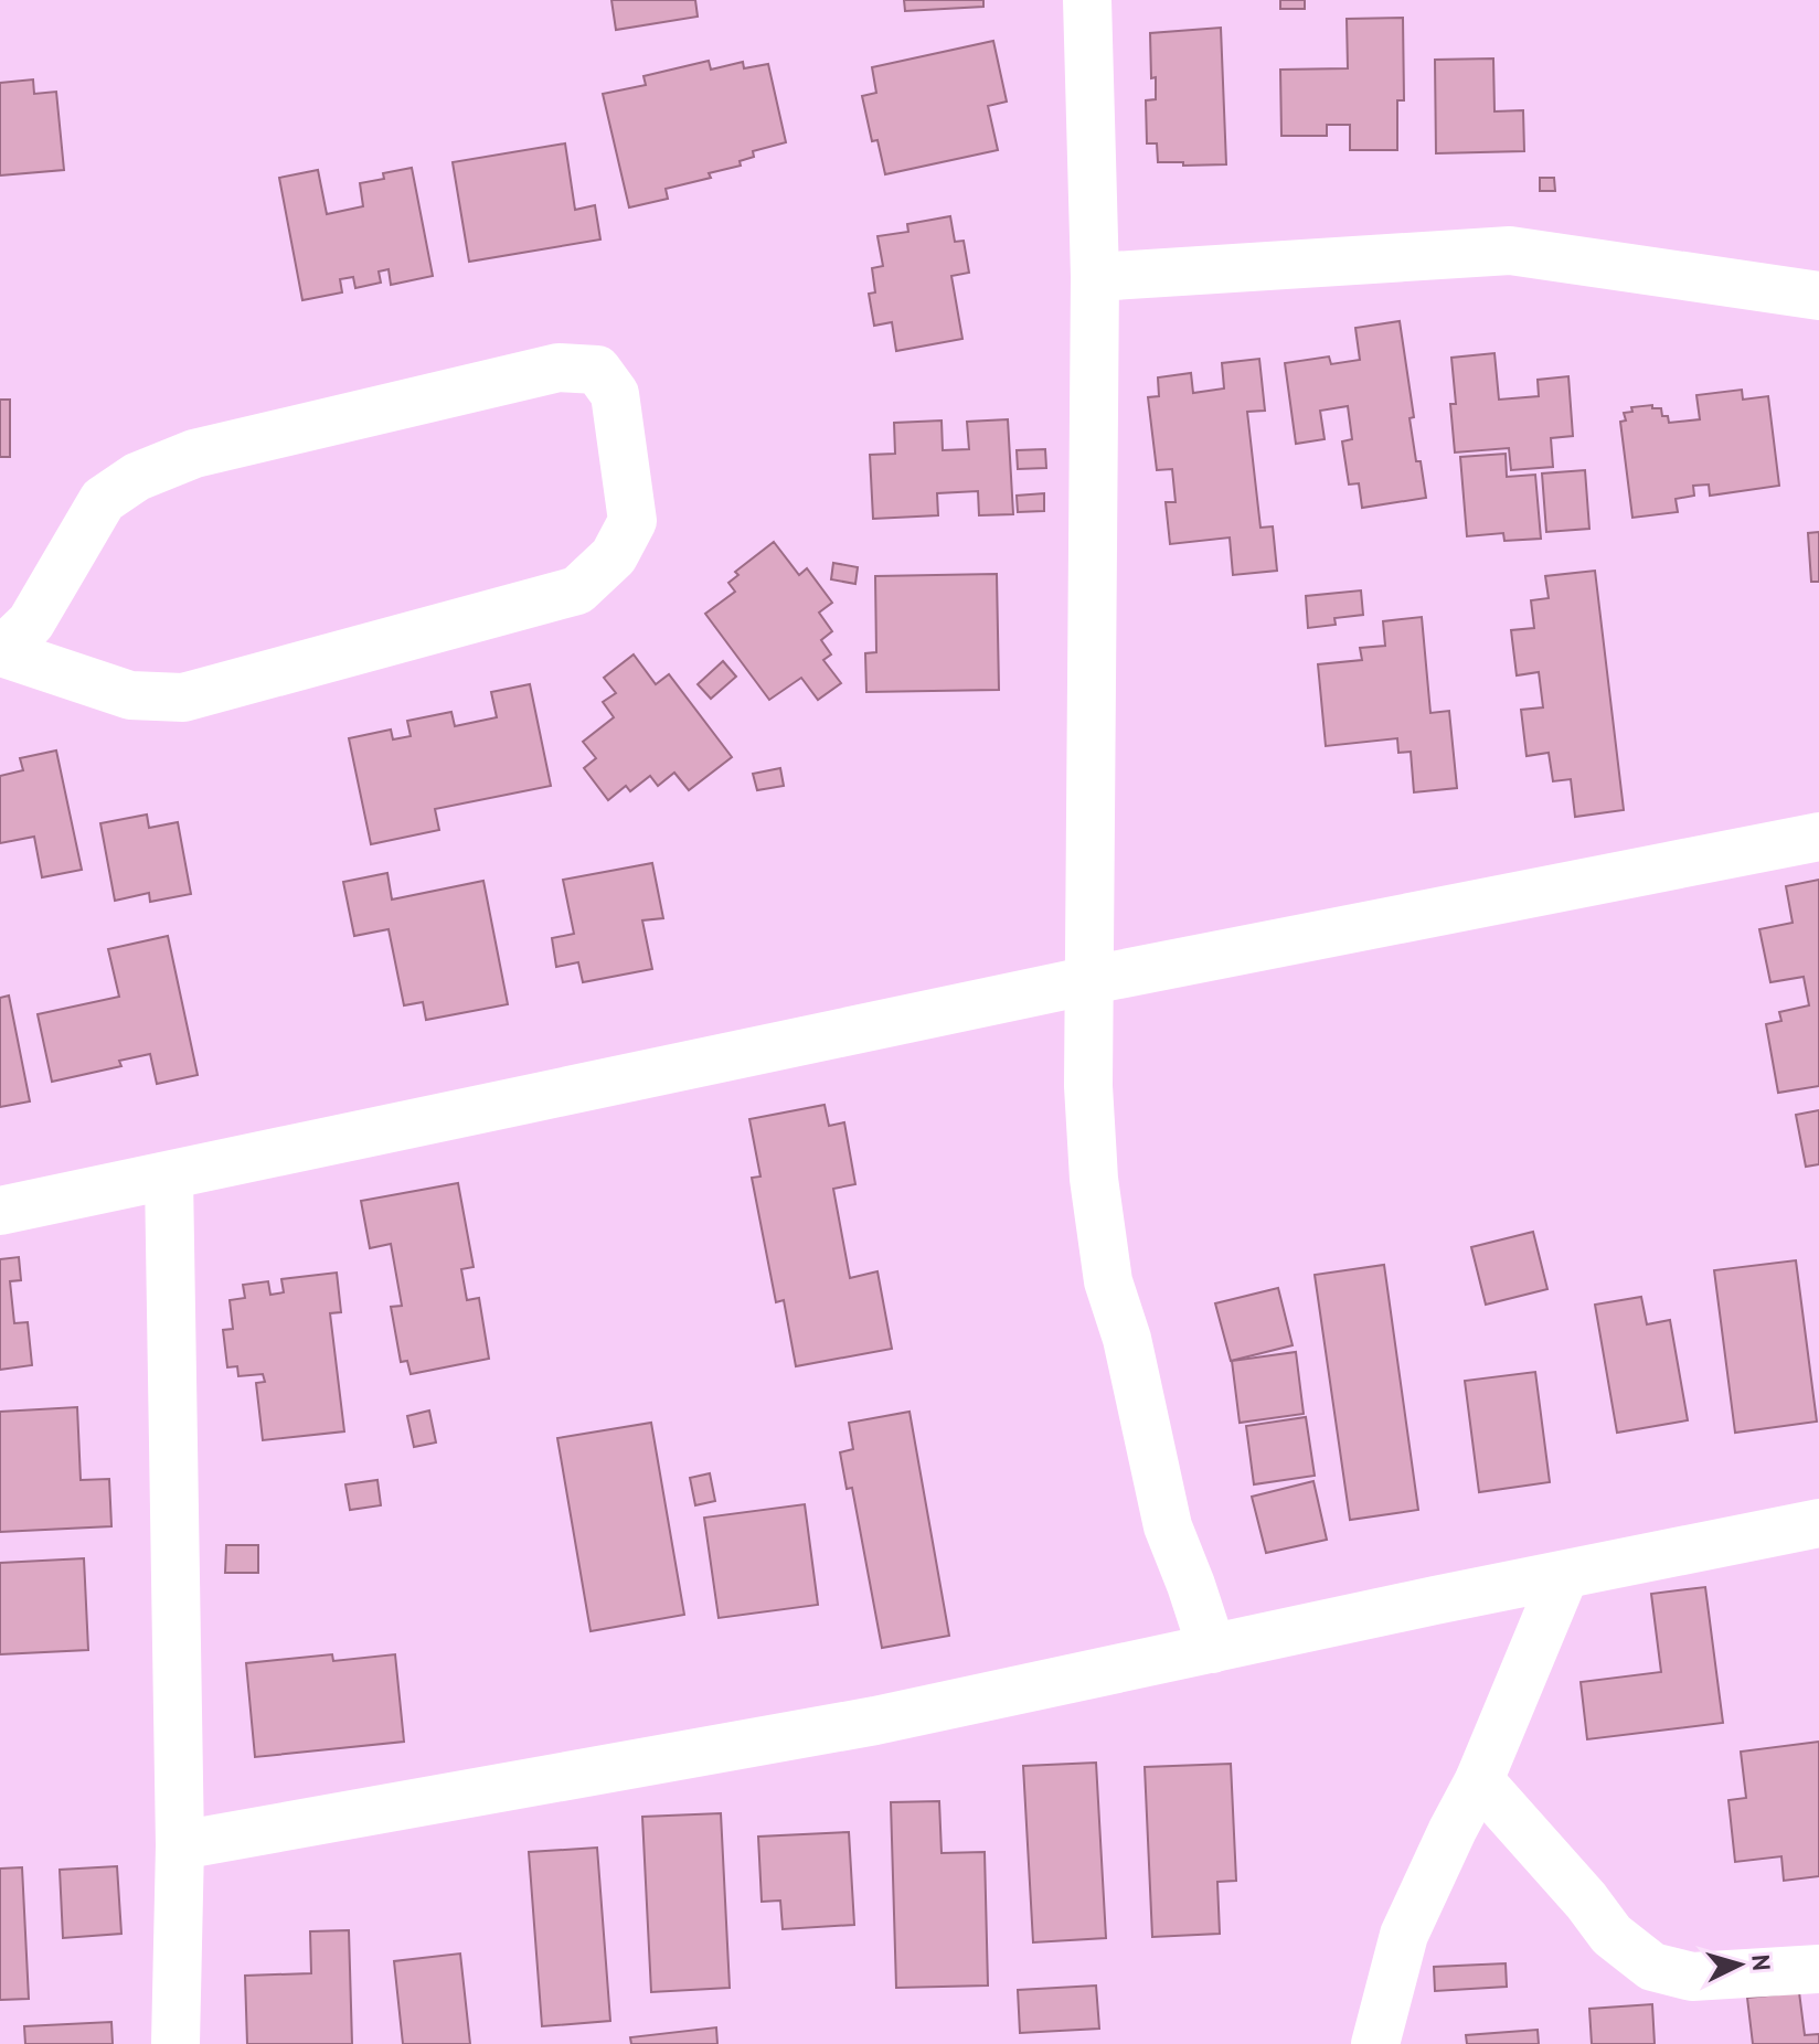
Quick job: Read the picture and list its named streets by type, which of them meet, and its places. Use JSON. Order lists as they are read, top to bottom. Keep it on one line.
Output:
{"north":"right"}
